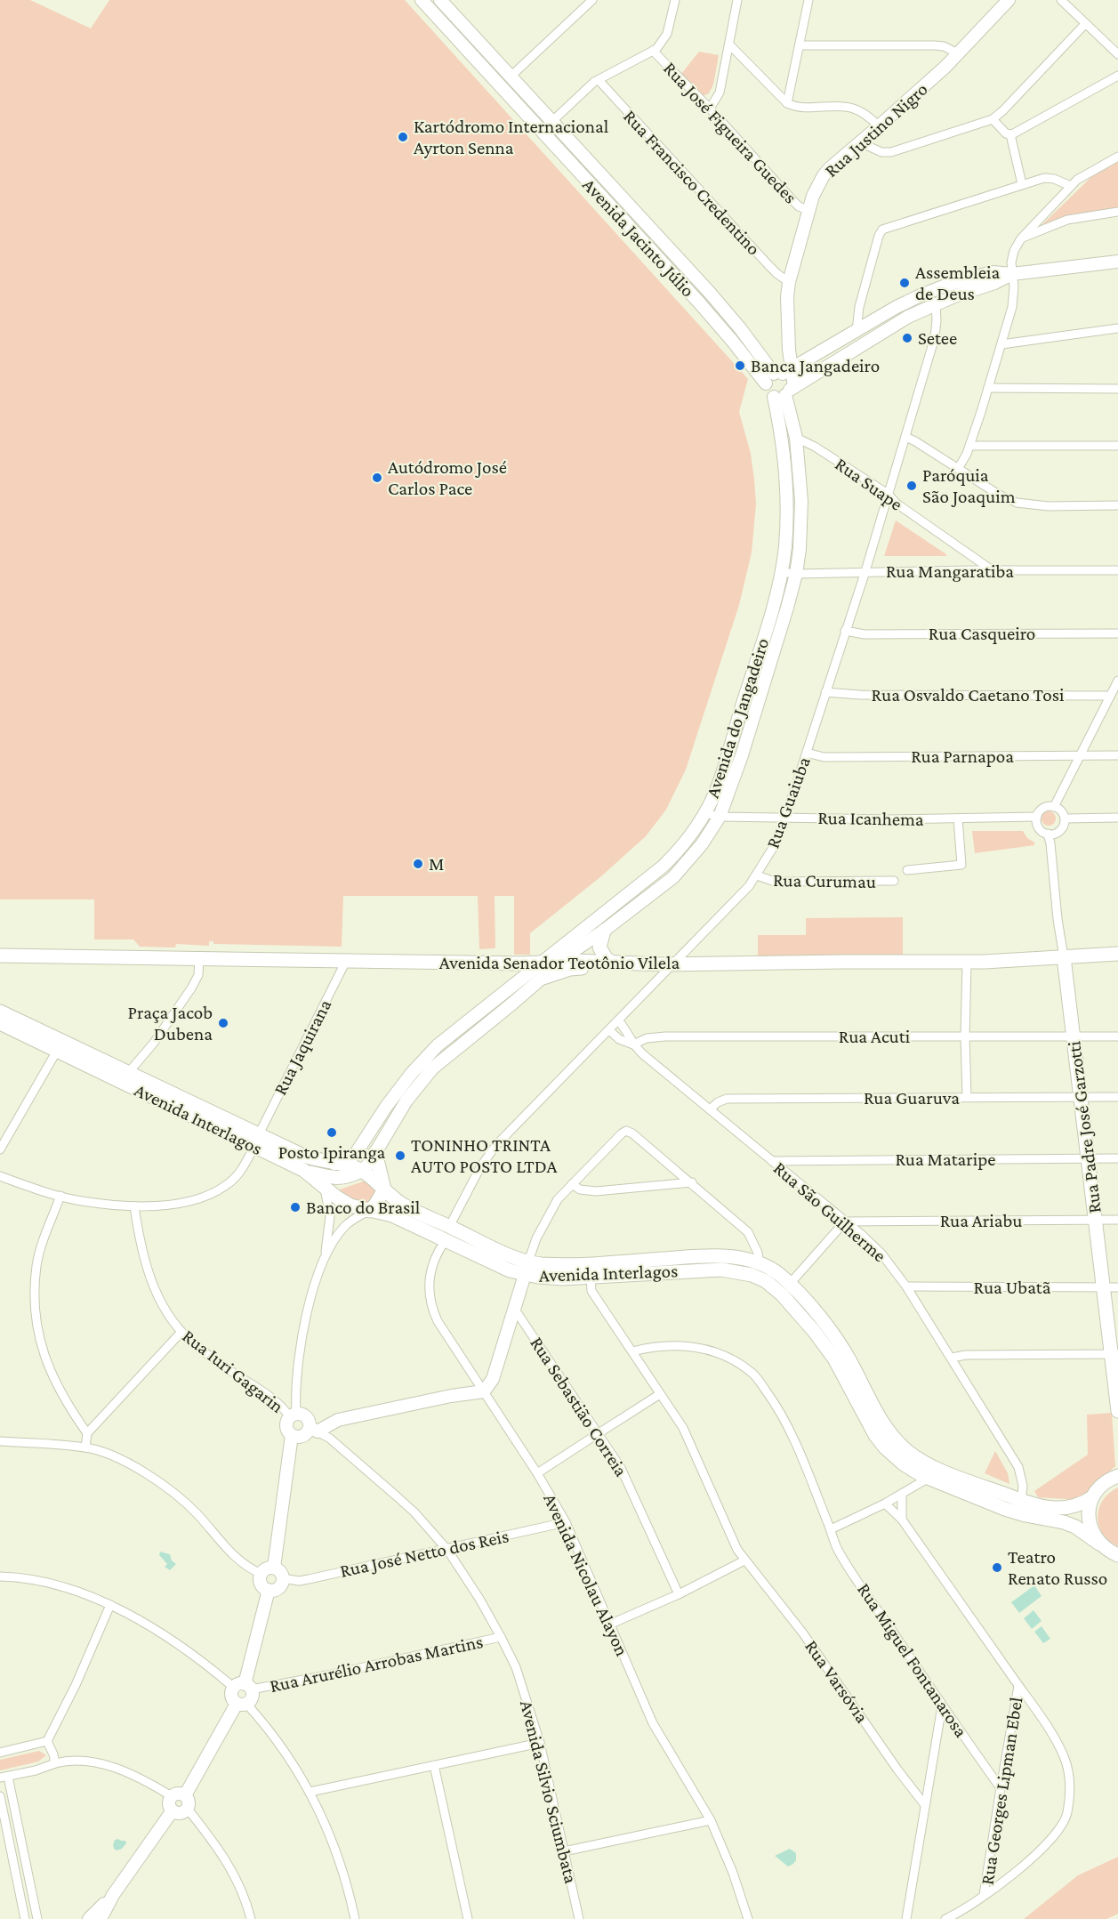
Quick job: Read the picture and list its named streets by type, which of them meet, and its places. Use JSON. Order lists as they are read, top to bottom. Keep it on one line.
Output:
{"streets":{"main road":["Avenida Senador Teotônio Vilela","Avenida Interlagos","Rua Padre José Garzotti"],"street":["Rua Justino Nigro","Rua José Figueira Guedes","Rua Francisco Credentino","Avenida Jacinto Júlio","Rua Suape","Rua Mangaratiba","Rua Casqueiro","Rua Osvaldo Caetano Tosi","Avenida do Jangadeiro","Rua Parnapoa","Rua Guaiuba","Rua Icanhema","Rua Curumau","Rua Acuti","Rua Jaquirana","Rua Guaruva","Rua Mataripe","Rua São Guilherme","Rua Ariabu","Rua Ubatã","Rua Iuri Gagarin","Rua Sebastião Correia","Rua José Netto dos Reis","Avenida Nicolau Alayon","Rua Miguel Fontanarosa","Rua Arurélio Arrobas Martins","Rua Varsóvia","Rua Georges Lipman Ebel","Avenida Silvio Sciumbata"]},"crossings":[["Rua Justino Nigro","Rua José Figueira Guedes"],["Rua Justino Nigro","Rua Francisco Credentino"],["Rua Justino Nigro","Avenida Jacinto Júlio"],["Rua Justino Nigro","Avenida do Jangadeiro"],["Rua Suape","Rua Mangaratiba"],["Rua Suape","Avenida do Jangadeiro"],["Rua Suape","Rua Guaiuba"],["Rua Mangaratiba","Avenida do Jangadeiro"],["Rua Mangaratiba","Rua Guaiuba"],["Rua Casqueiro","Rua Guaiuba"],["Rua Osvaldo Caetano Tosi","Rua Guaiuba"],["Avenida do Jangadeiro","Rua Icanhema"],["Avenida do Jangadeiro","Avenida Senador Teotônio Vilela"],["Avenida do Jangadeiro","Avenida Interlagos"],["Rua Parnapoa","Rua Guaiuba"],["Rua Guaiuba","Rua Icanhema"],["Rua Guaiuba","Rua Curumau"],["Rua Guaiuba","Avenida Senador Teotônio Vilela"],["Rua Guaiuba","Avenida Interlagos"],["Rua Guaiuba","Rua São Guilherme"],["Rua Guaiuba","Avenida Nicolau Alayon"],["Rua Icanhema","Rua Padre José Garzotti"],["Avenida Senador Teotônio Vilela","Rua Jaquirana"],["Avenida Senador Teotônio Vilela","Rua Padre José Garzotti"],["Rua Acuti","Rua Padre José Garzotti"],["Rua Acuti","Rua São Guilherme"],["Rua Jaquirana","Avenida Interlagos"],["Rua Jaquirana","Rua Iuri Gagarin"],["Rua Guaruva","Rua Padre José Garzotti"],["Rua Guaruva","Rua São Guilherme"],["Avenida Interlagos","Rua São Guilherme"],["Avenida Interlagos","Avenida Nicolau Alayon"],["Avenida Interlagos","Rua Varsóvia"],["Rua Padre José Garzotti","Rua Mataripe"],["Rua Padre José Garzotti","Rua Ariabu"],["Rua Padre José Garzotti","Rua Ubatã"],["Rua Mataripe","Rua São Guilherme"],["Rua São Guilherme","Rua Ariabu"],["Rua São Guilherme","Rua Ubatã"],["Rua Iuri Gagarin","Avenida Silvio Sciumbata"],["Rua José Netto dos Reis","Avenida Nicolau Alayon"],["Rua José Netto dos Reis","Avenida Silvio Sciumbata"],["Rua Miguel Fontanarosa","Rua Varsóvia"],["Rua Miguel Fontanarosa","Rua Georges Lipman Ebel"],["Rua Arurélio Arrobas Martins","Avenida Silvio Sciumbata"]],"places":["Kartódromo Internacional Ayrton Senna","Assembleia de Deus","Setee","Banca Jangadeiro","Autódromo José Carlos Pace","Paróquia São Joaquim","M","Praça Jacob Dubena","Posto Ipiranga","TONINHO TRINTA AUTO POSTO LTDA","Banco do Brasil","Teatro Renato Russo"]}
